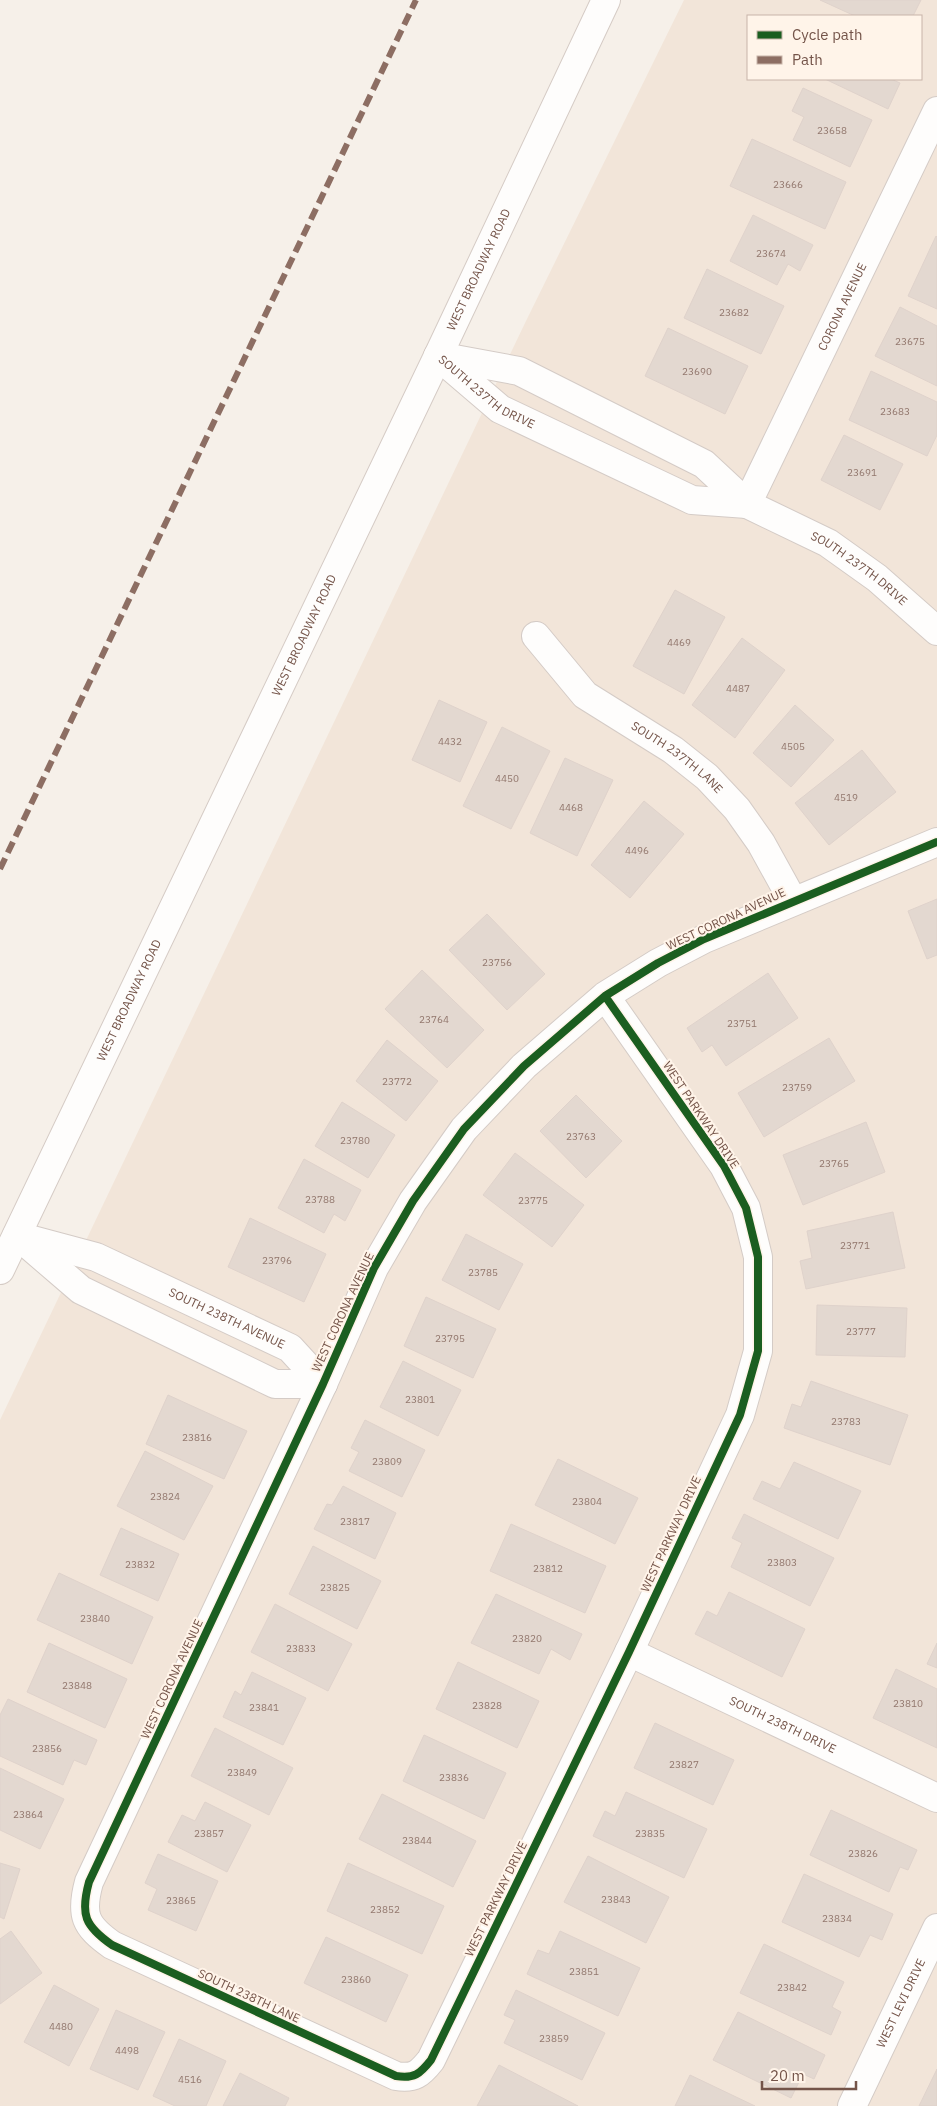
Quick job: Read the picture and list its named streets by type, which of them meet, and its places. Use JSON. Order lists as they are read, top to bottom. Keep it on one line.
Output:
{"streets":{"street":["WEST BROADWAY ROAD","CORONA AVENUE","SOUTH 237TH DRIVE","SOUTH 237TH LANE","WEST CORONA AVENUE","WEST PARKWAY DRIVE","SOUTH 238TH AVENUE","SOUTH 238TH DRIVE","SOUTH 238TH LANE","WEST LEVI DRIVE"]},"crossings":[["WEST BROADWAY ROAD","SOUTH 237TH DRIVE"],["WEST BROADWAY ROAD","SOUTH 238TH AVENUE"],["CORONA AVENUE","SOUTH 237TH DRIVE"],["SOUTH 237TH LANE","WEST CORONA AVENUE"],["WEST CORONA AVENUE","WEST PARKWAY DRIVE"],["WEST CORONA AVENUE","SOUTH 238TH AVENUE"],["WEST CORONA AVENUE","SOUTH 238TH LANE"],["WEST PARKWAY DRIVE","SOUTH 238TH DRIVE"],["WEST PARKWAY DRIVE","SOUTH 238TH LANE"]],"house_numbers":["23658","23666","23674","23682","23675","23690","23683","23691","4469","4487","4432","4505","4450","4519","4468","4496","23756","23764","23751","23772","23759","23763","23780","23765","23788","23775","23771","23796","23785","23777","23795","23801","23783","23816","23809","23824","23804","23817","23803","23832","23812","23825","23840","23820","23833","23848","23810","23828","23841","23856","23827","23849","23836","23864","23857","23835","23844","23826","23843","23865","23852","23834","23851","23860","23842","4480","23859","4498","4516"],"legend":["Cycle path","Path"],"scale_bar":"20 m"}
